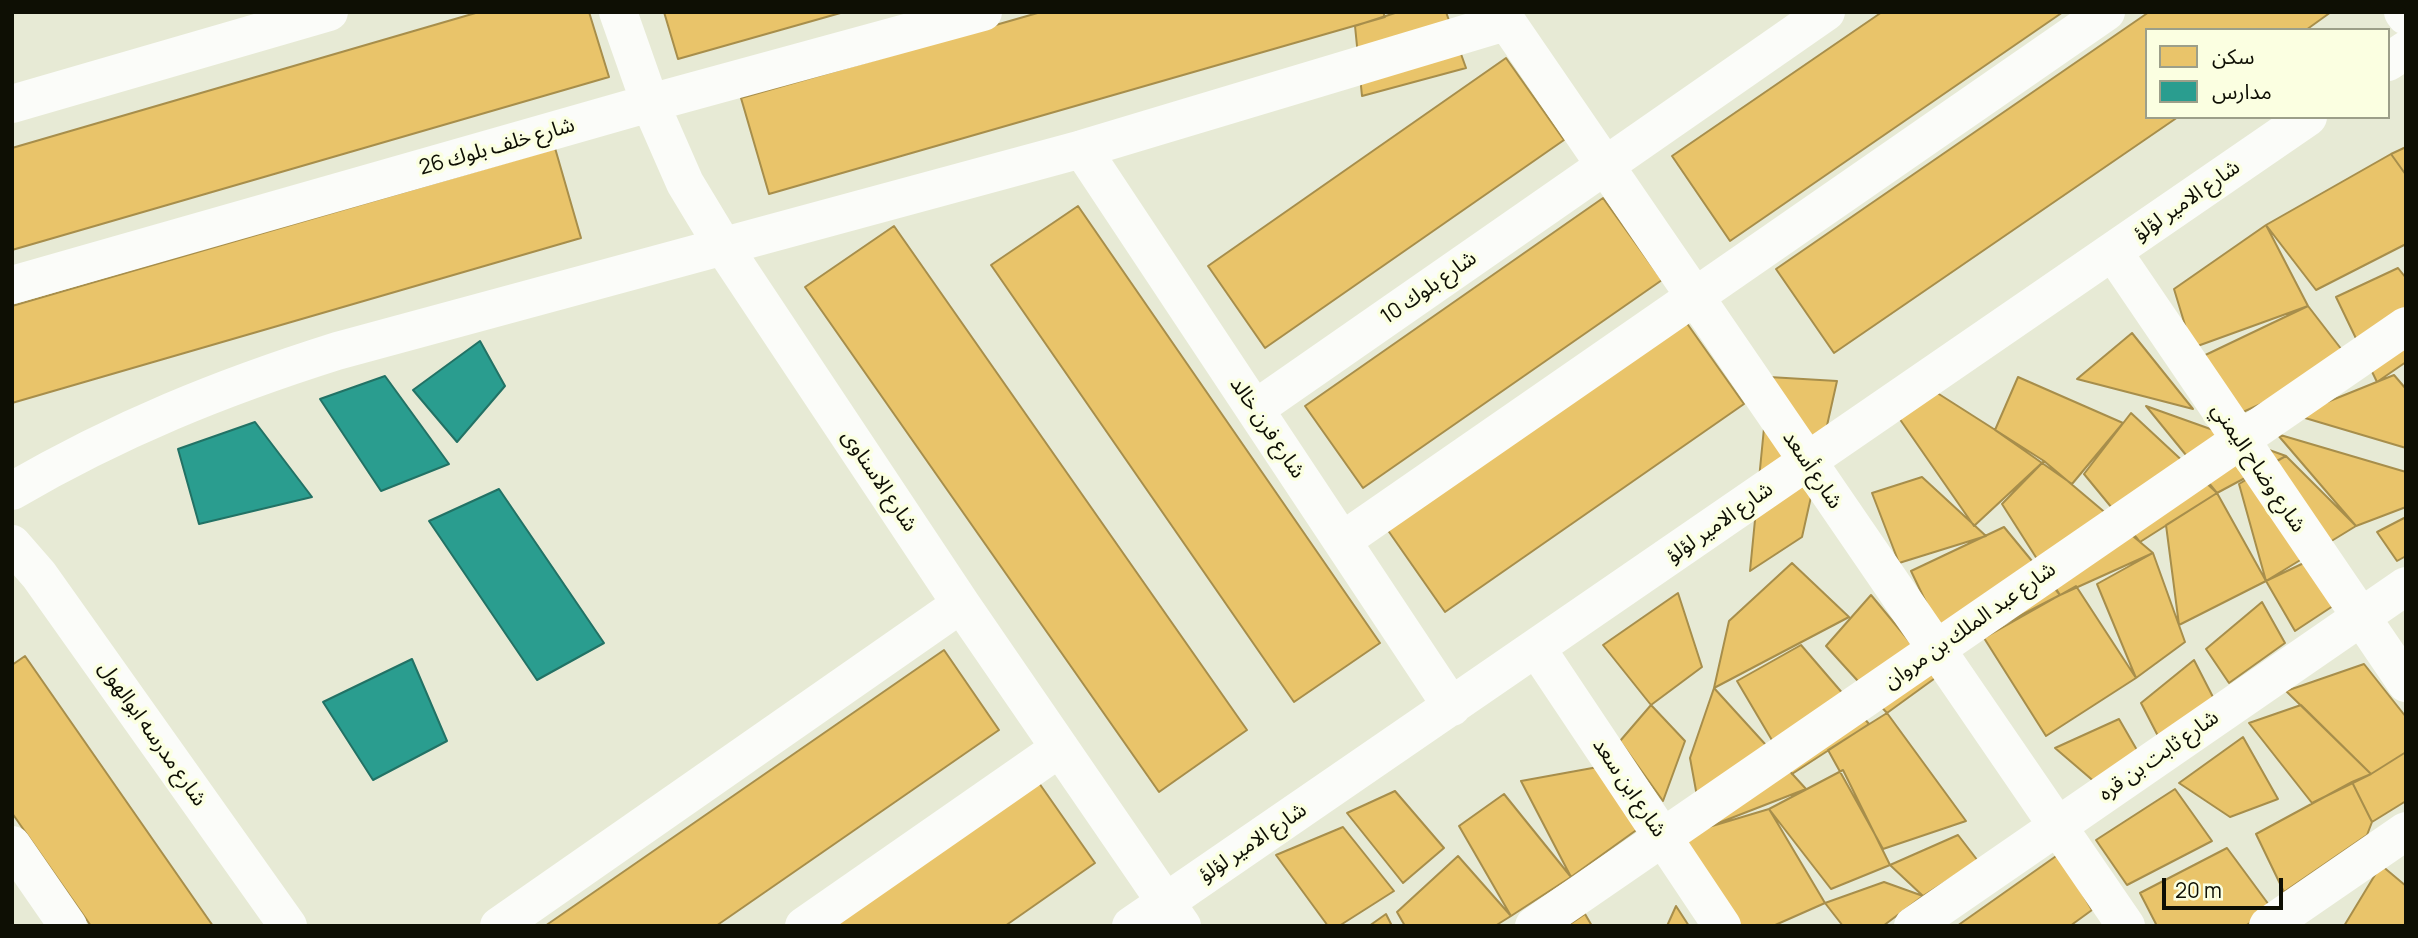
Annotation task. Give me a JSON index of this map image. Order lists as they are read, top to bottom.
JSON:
{
  "streets": {
    "street": [
      "شارع خلف بلوك 26",
      "شارع الامير لؤلؤ",
      "شارع بلوك 10",
      "شارع فرن خالد",
      "شارع وضاح اليمني",
      "شارع أسعد",
      "شارع الاسناوى",
      "شارع عبد الملك بن مروان",
      "شارع مدرسه ابوالهول",
      "شارع ثابت بن قره",
      "شارع ابن سعد"
    ]
  },
  "crossings": [
    ["شارع خلف بلوك 26", "شارع الاسناوى"],
    ["شارع الامير لؤلؤ", "شارع فرن خالد"],
    ["شارع الامير لؤلؤ", "شارع وضاح اليمني"],
    ["شارع الامير لؤلؤ", "شارع أسعد"],
    ["شارع الامير لؤلؤ", "شارع الاسناوى"],
    ["شارع الامير لؤلؤ", "شارع ابن سعد"],
    ["شارع بلوك 10", "شارع فرن خالد"],
    ["شارع بلوك 10", "شارع أسعد"],
    ["شارع وضاح اليمني", "شارع عبد الملك بن مروان"],
    ["شارع وضاح اليمني", "شارع ثابت بن قره"],
    ["شارع أسعد", "شارع عبد الملك بن مروان"],
    ["شارع أسعد", "شارع ثابت بن قره"],
    ["شارع عبد الملك بن مروان", "شارع ابن سعد"]
  ],
  "legend": ["سكن", "مدارس"],
  "scale_bar": "20 m"
}
